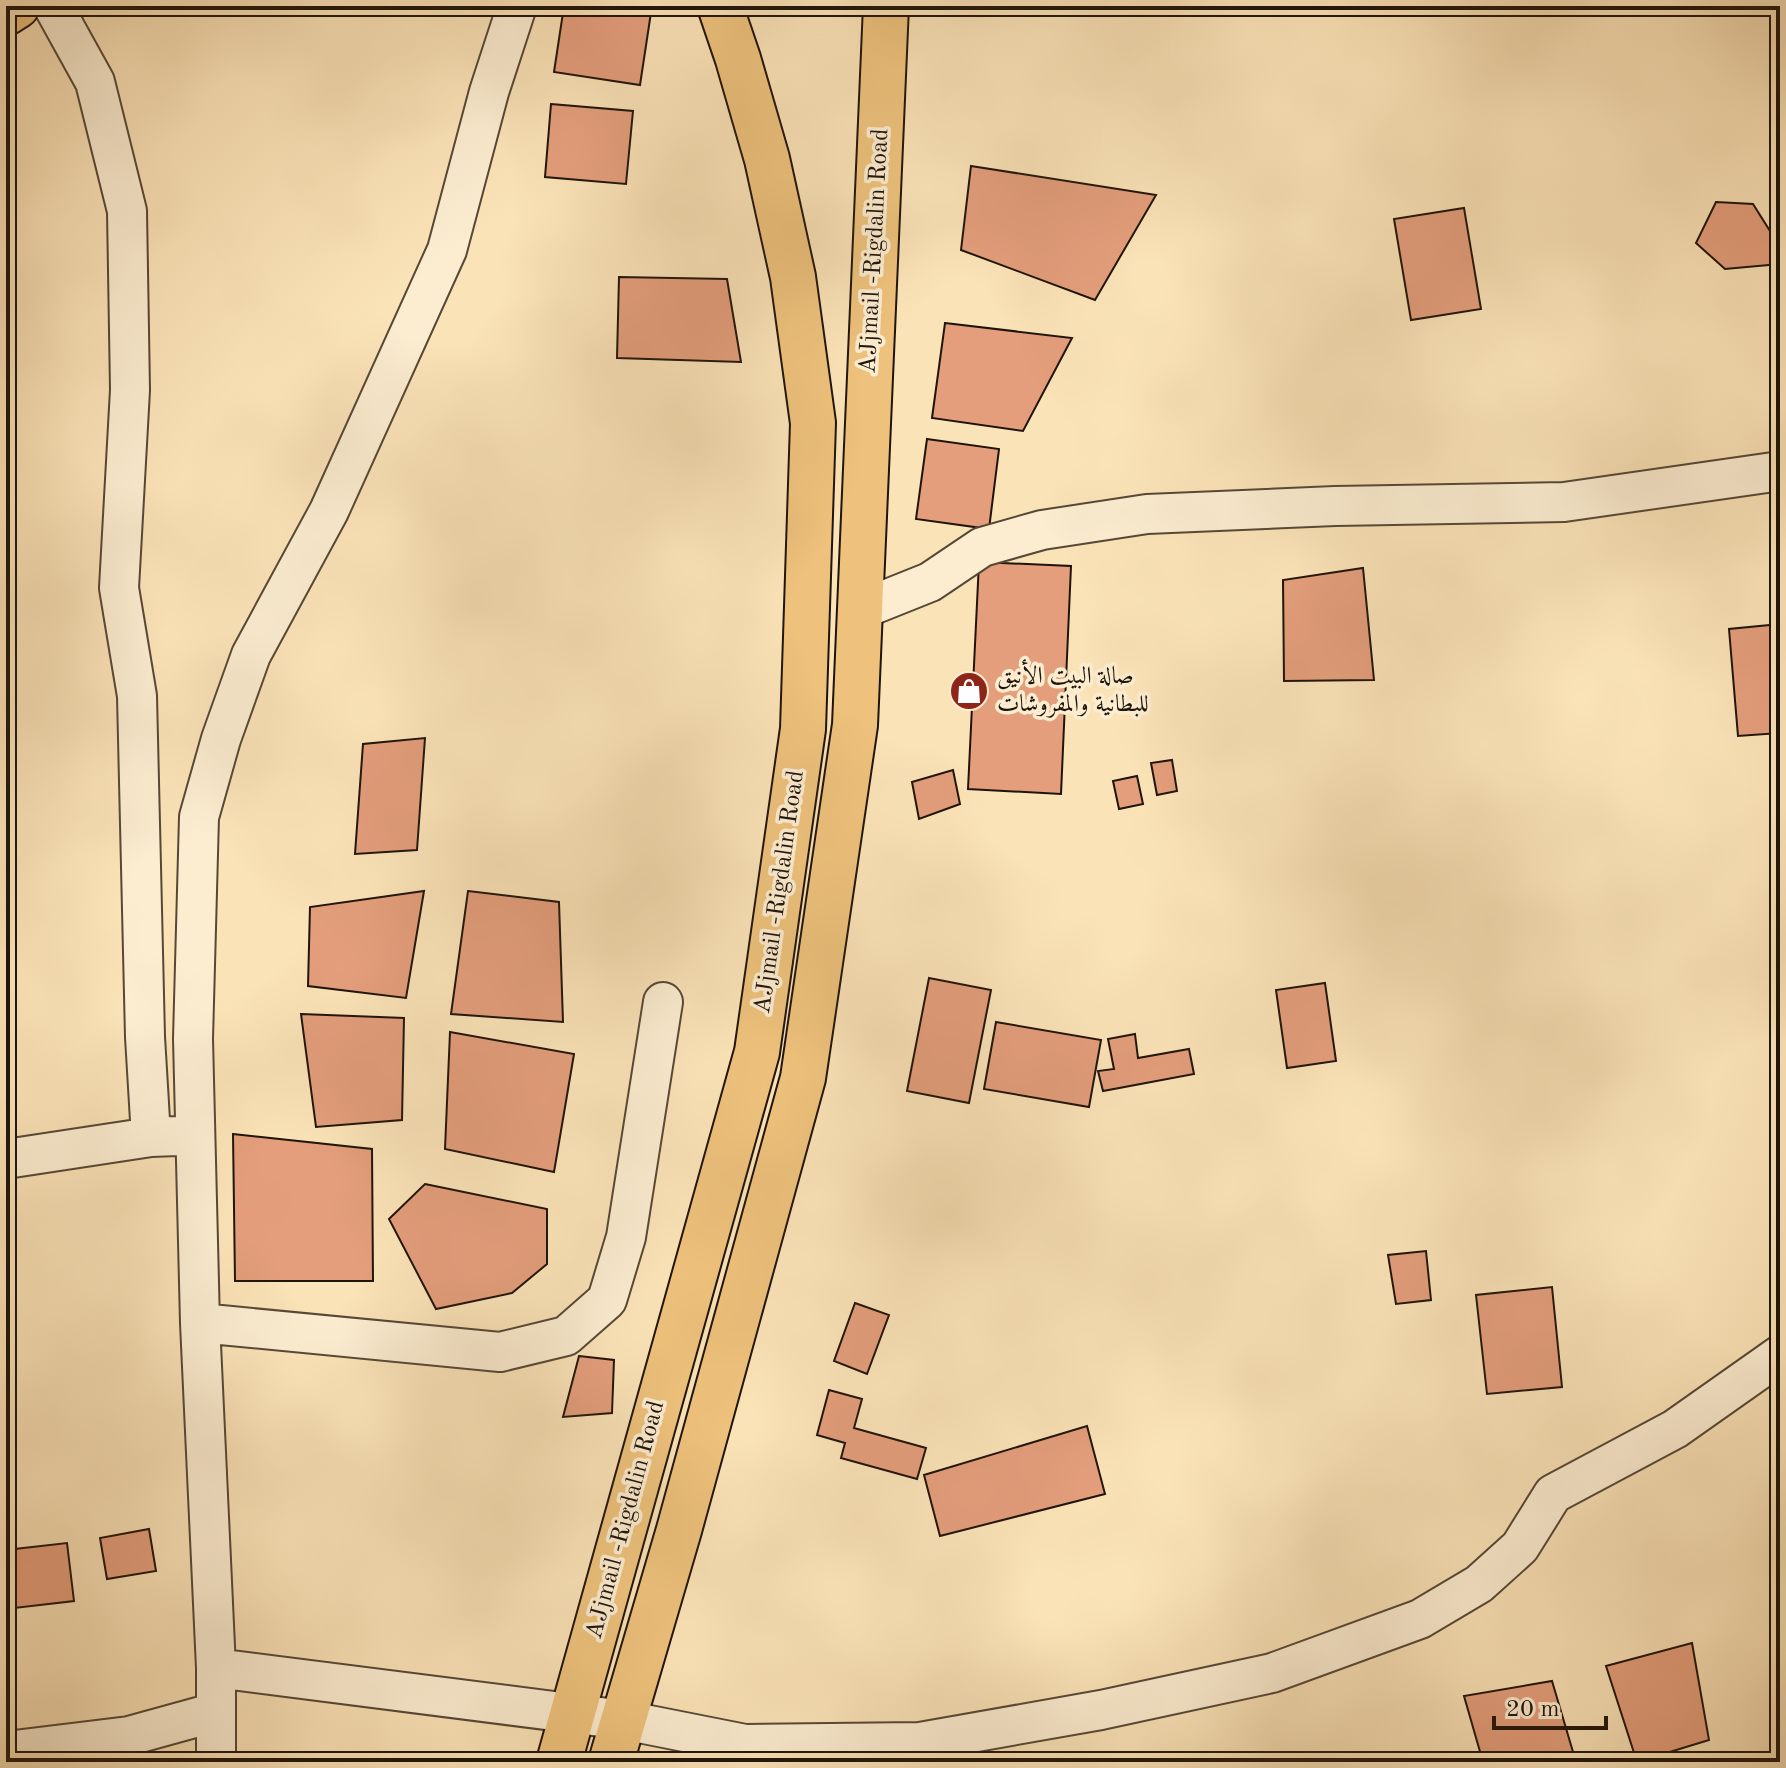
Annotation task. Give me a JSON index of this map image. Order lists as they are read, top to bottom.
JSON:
{
  "streets": {
    "main road": ["AJjmail -Rigdalin Road"]
  },
  "places": {
    "shop": ["صالة البيت الأنيق للبطانية والمفروشات"]
  },
  "scale_bar": "20 m"
}
